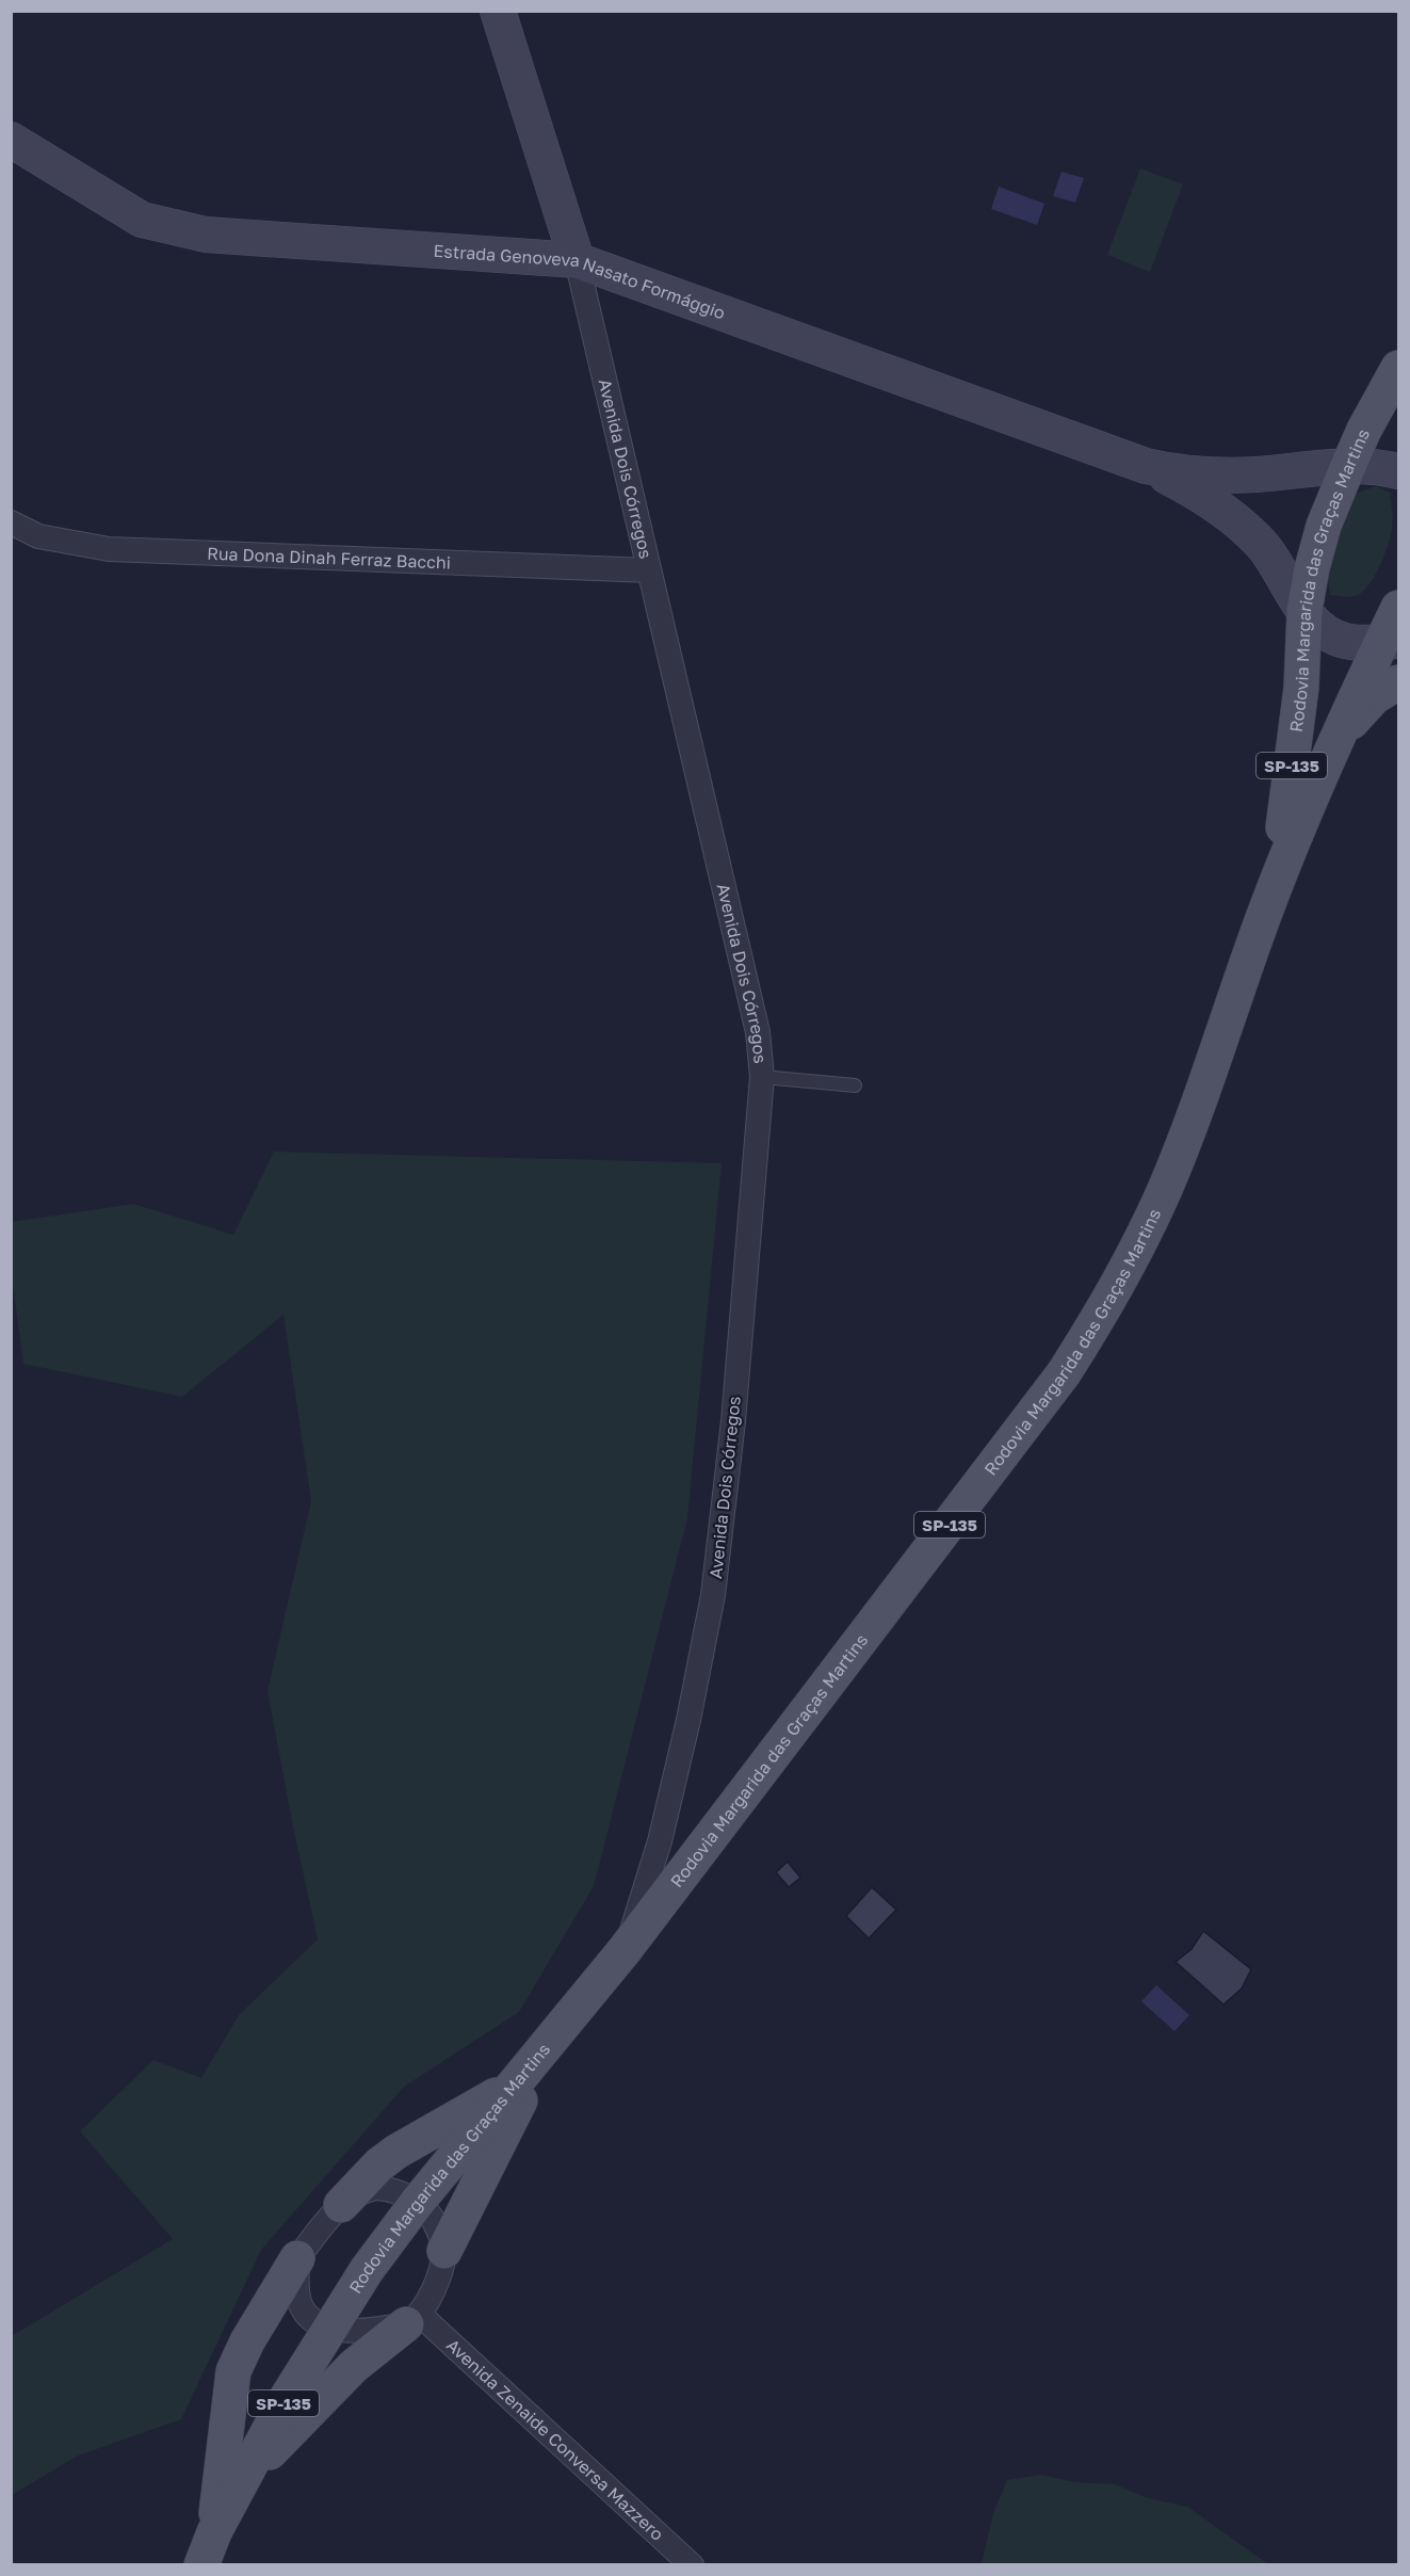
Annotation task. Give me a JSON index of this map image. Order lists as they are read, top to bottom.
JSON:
{
  "streets": {
    "main road": ["Rodovia Margarida das Graças Martins", "SP-135"],
    "street": [
      "Estrada Genoveva Nasato Formággio",
      "Avenida Dois Córregos",
      "Rua Dona Dinah Ferraz Bacchi",
      "Avenida Zenaide Conversa Mazzero"
    ]
  },
  "crossings": [
    ["Estrada Genoveva Nasato Formággio", "Avenida Dois Córregos"],
    ["Estrada Genoveva Nasato Formággio", "Rodovia Margarida das Graças Martins"],
    ["Avenida Dois Córregos", "Rua Dona Dinah Ferraz Bacchi"],
    ["Avenida Dois Córregos", "Rodovia Margarida das Graças Martins"]
  ]
}
